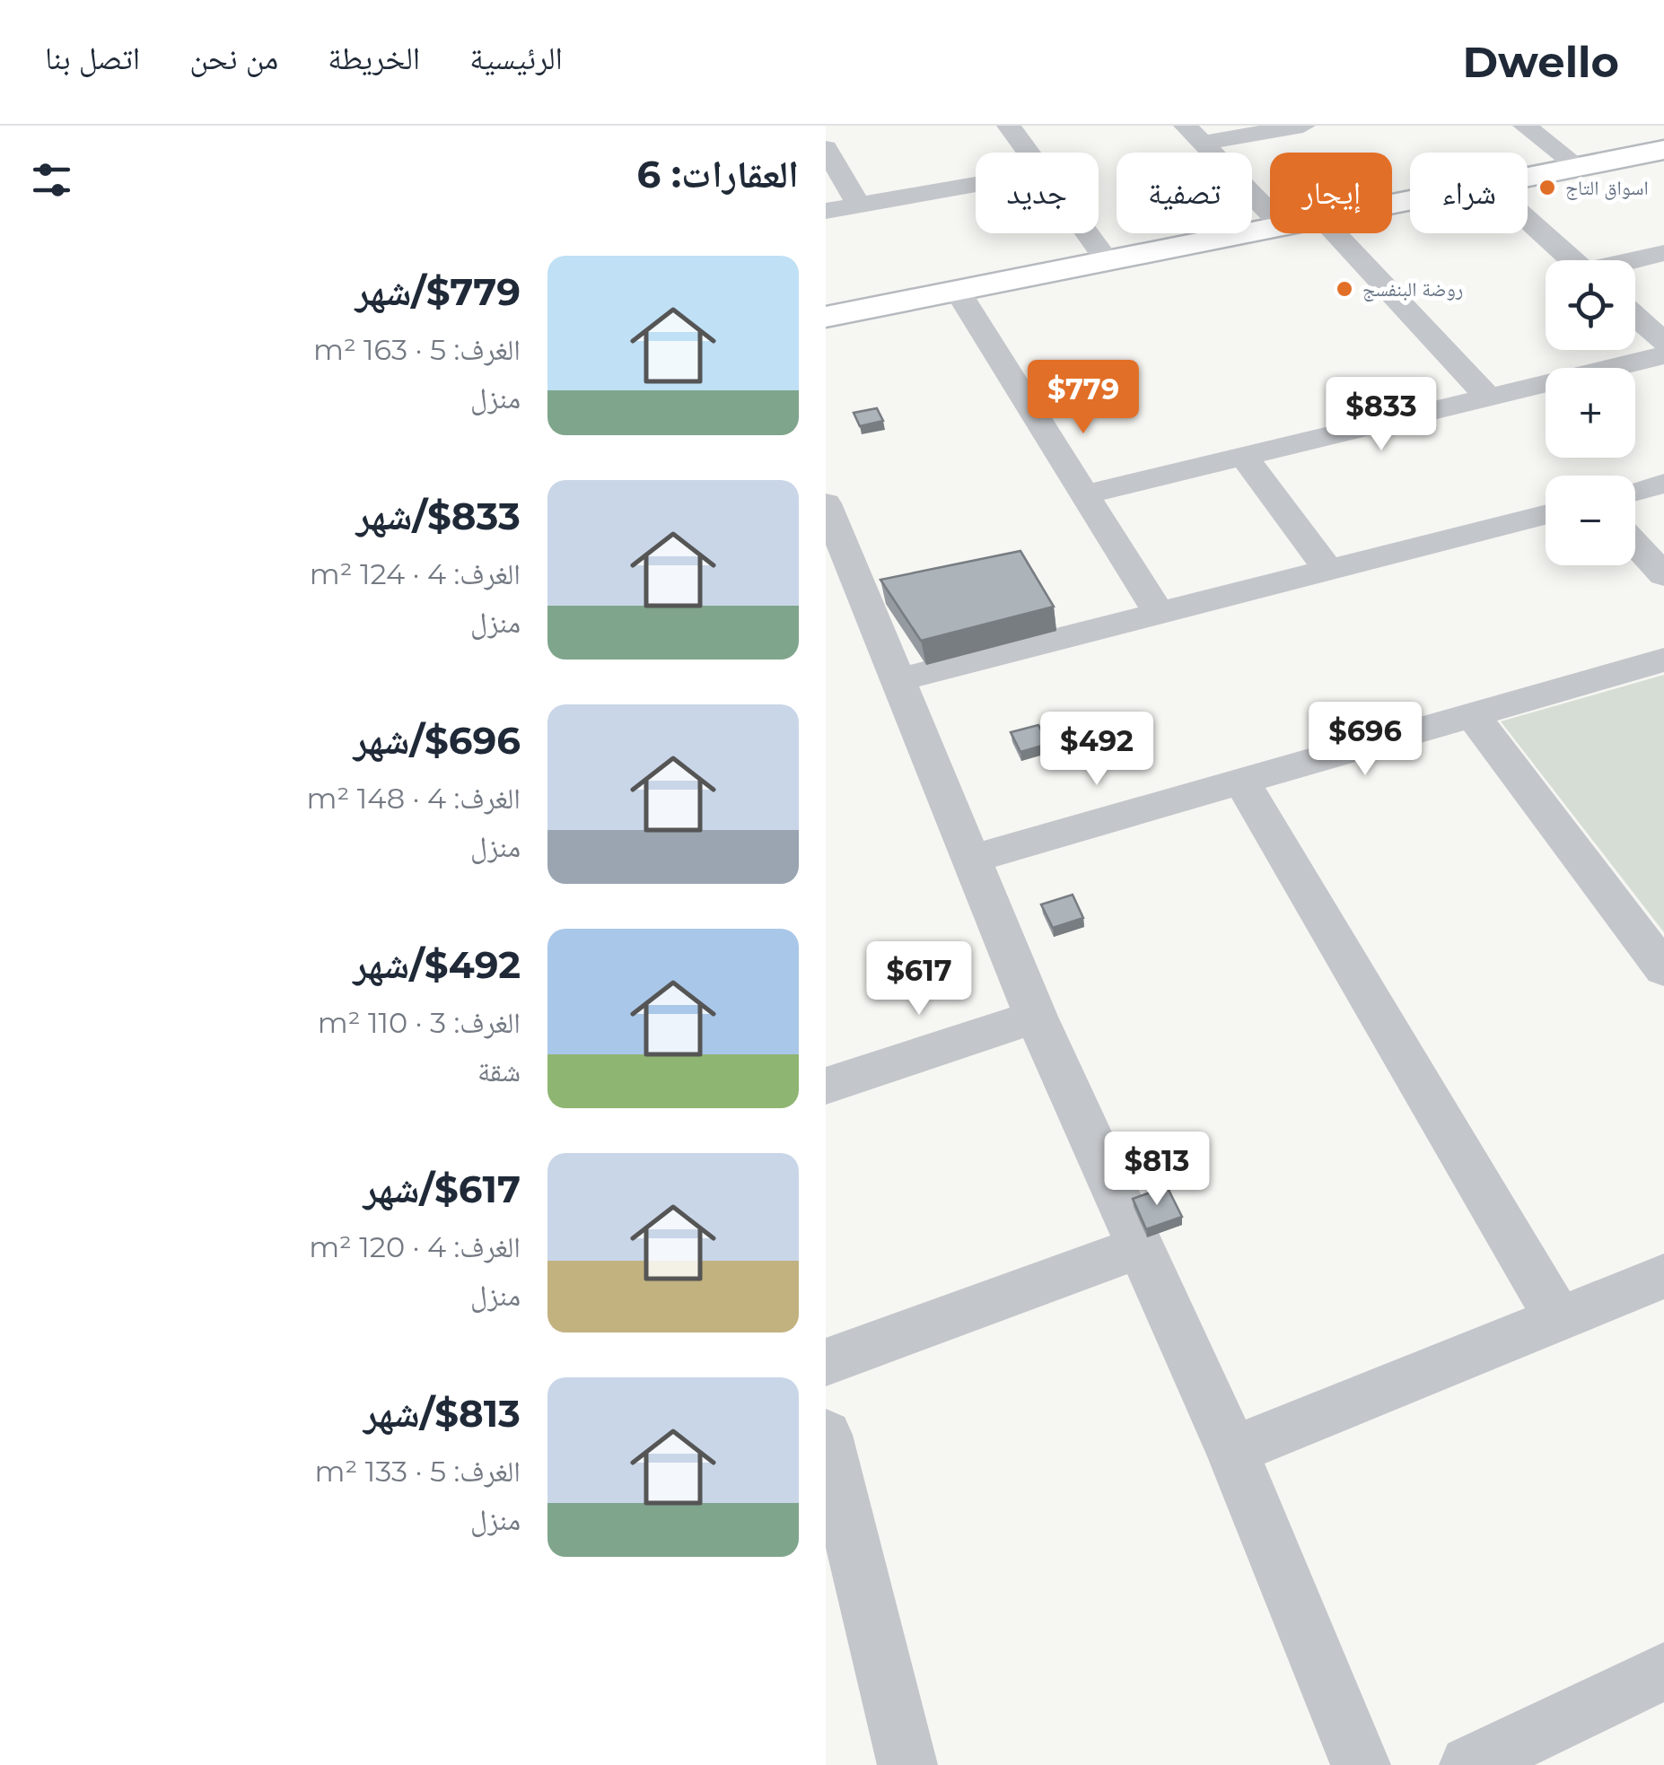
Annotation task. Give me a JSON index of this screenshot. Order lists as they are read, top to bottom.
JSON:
{
  "places": ["اسواق التاج", "روضة البنفسج"],
  "page": {
    "header": "Dwello",
    "nav": [
      "الرئيسية",
      "الخريطة",
      "من نحن",
      "اتصل بنا"
    ],
    "heading": "العقارات: 6",
    "chip": [
      "شراء",
      "إيجار",
      "تصفية",
      "جديد"
    ],
    "list": [
      {
        "name": "$779/شهر",
        "note": "الغرف: 5 · 163 m² · منزل"
      },
      {
        "name": "$833/شهر",
        "note": "الغرف: 4 · 124 m² · منزل"
      },
      {
        "name": "$696/شهر",
        "note": "الغرف: 4 · 148 m² · منزل"
      },
      {
        "name": "$492/شهر",
        "note": "الغرف: 3 · 110 m² · شقة"
      },
      {
        "name": "$617/شهر",
        "note": "الغرف: 4 · 120 m² · منزل"
      },
      {
        "name": "$813/شهر",
        "note": "الغرف: 5 · 133 m² · منزل"
      }
    ],
    "map_buttons": ["+", "−"],
    "price": [
      "$779",
      "$833",
      "$696",
      "$492",
      "$617",
      "$813"
    ]
  }
}
